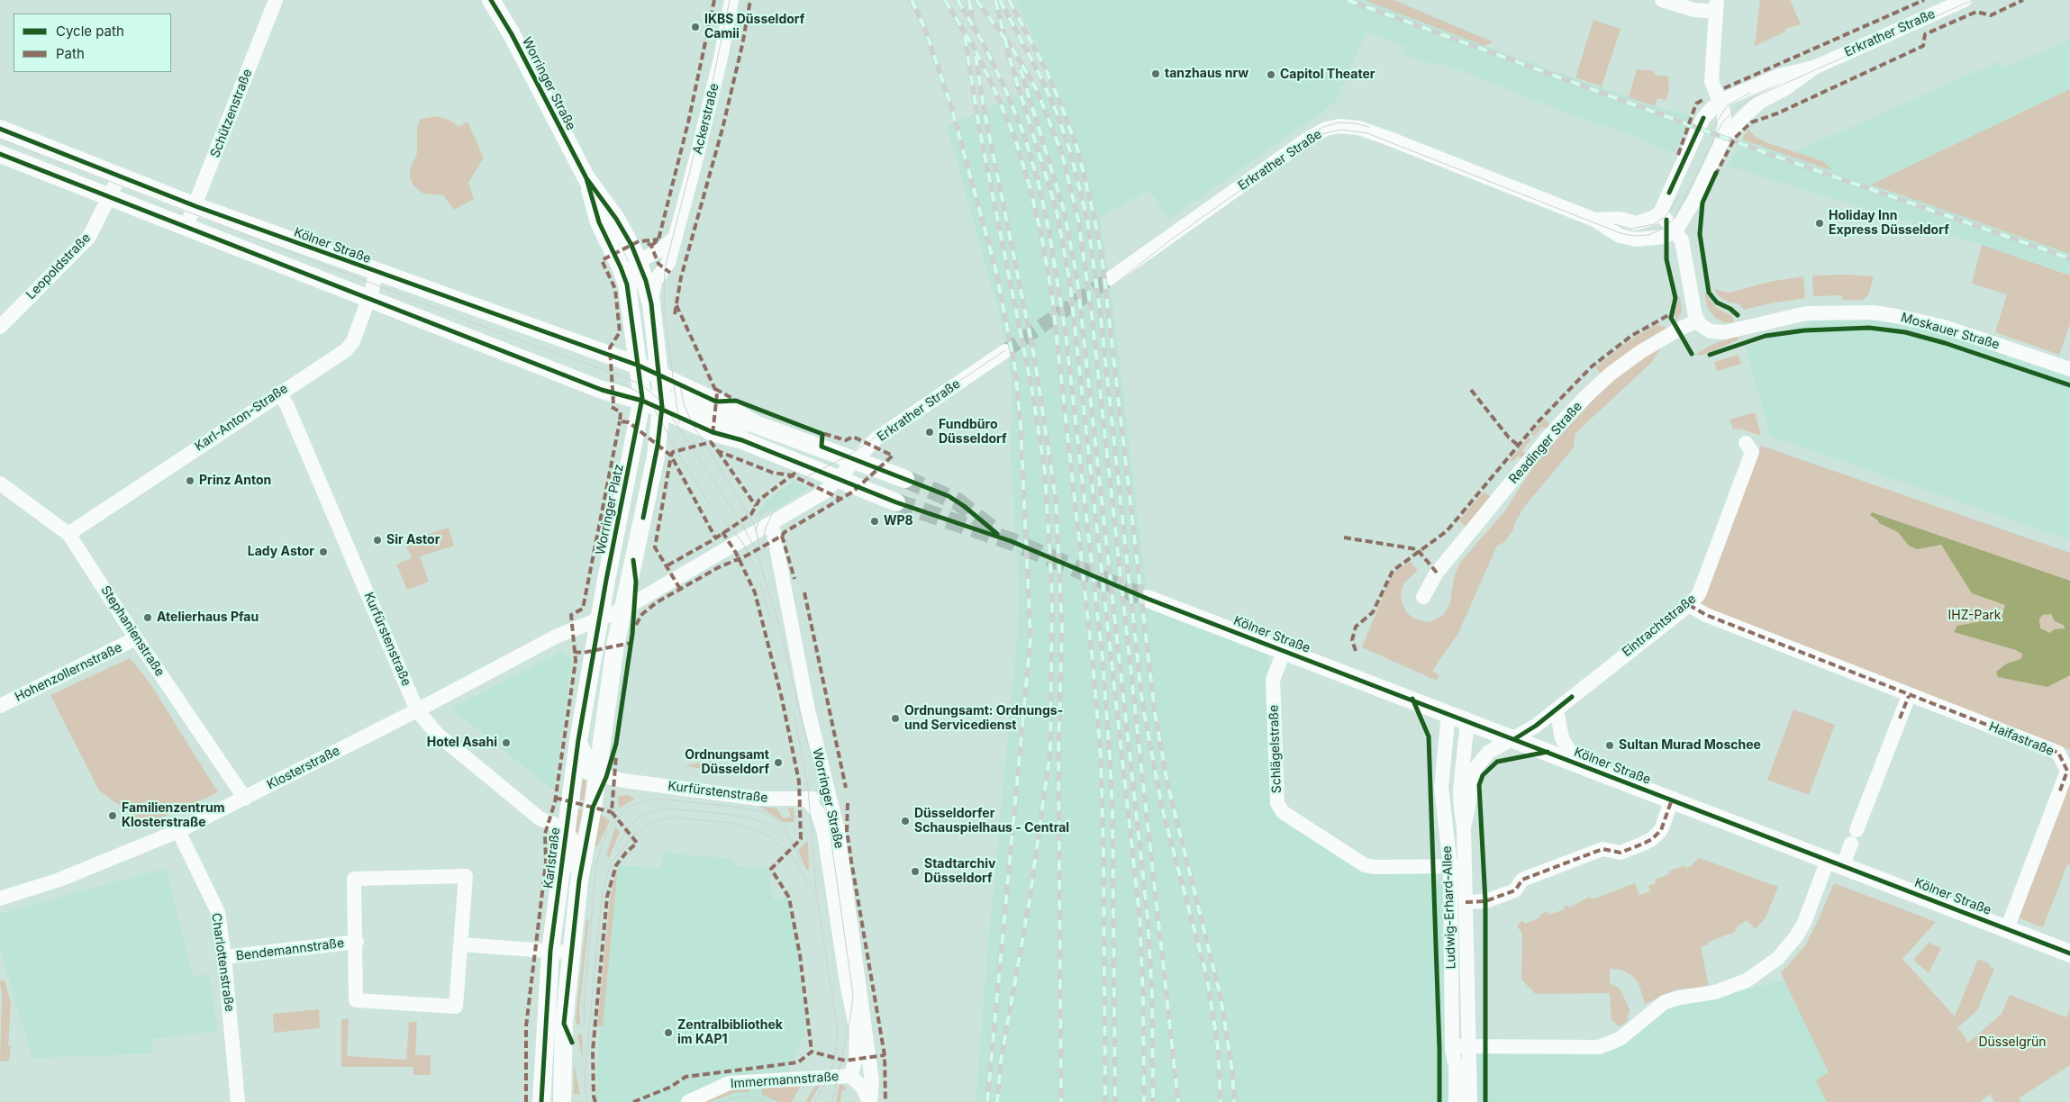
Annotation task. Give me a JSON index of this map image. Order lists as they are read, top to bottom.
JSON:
{
  "streets": {
    "main road": [
      "Worringer Straße",
      "Kölner Straße",
      "Worringer Platz",
      "Karlstraße"
    ],
    "street": [
      "Erkrather Straße",
      "Schützenstraße",
      "Ackerstraße",
      "Leopoldstraße",
      "Moskauer Straße",
      "Karl-Anton-Straße",
      "Readinger Straße",
      "Eintrachtstraße",
      "Stephanienstraße",
      "Kurfürstenstraße",
      "Hohenzollernstraße",
      "Haifastraße",
      "Schlägelstraße",
      "Klosterstraße",
      "Ludwig-Erhard-Allee",
      "Bendemannstraße",
      "Charlottenstraße",
      "Immermannstraße"
    ]
  },
  "crossings": [
    ["Erkrather Straße", "Worringer Straße"],
    ["Erkrather Straße", "Klosterstraße"],
    ["Worringer Straße", "Ackerstraße"],
    ["Worringer Straße", "Kölner Straße"],
    ["Worringer Straße", "Worringer Platz"],
    ["Worringer Straße", "Kurfürstenstraße"],
    ["Worringer Straße", "Klosterstraße"],
    ["Worringer Straße", "Immermannstraße"],
    ["Schützenstraße", "Kölner Straße"],
    ["Kölner Straße", "Leopoldstraße"],
    ["Kölner Straße", "Karl-Anton-Straße"],
    ["Kölner Straße", "Eintrachtstraße"],
    ["Kölner Straße", "Haifastraße"],
    ["Kölner Straße", "Schlägelstraße"],
    ["Kölner Straße", "Ludwig-Erhard-Allee"],
    ["Moskauer Straße", "Readinger Straße"],
    ["Karl-Anton-Straße", "Stephanienstraße"],
    ["Karl-Anton-Straße", "Kurfürstenstraße"],
    ["Worringer Platz", "Klosterstraße"],
    ["Worringer Platz", "Karlstraße"],
    ["Eintrachtstraße", "Haifastraße"],
    ["Eintrachtstraße", "Ludwig-Erhard-Allee"],
    ["Stephanienstraße", "Hohenzollernstraße"],
    ["Stephanienstraße", "Klosterstraße"],
    ["Kurfürstenstraße", "Klosterstraße"],
    ["Kurfürstenstraße", "Karlstraße"],
    ["Schlägelstraße", "Ludwig-Erhard-Allee"],
    ["Klosterstraße", "Karlstraße"],
    ["Klosterstraße", "Charlottenstraße"],
    ["Bendemannstraße", "Charlottenstraße"]
  ],
  "parks": ["IHZ-Park", "Düsselgrün"],
  "places": [
    "IKBS Düsseldorf Camii",
    "tanzhaus nrw",
    "Capitol Theater",
    "Holiday Inn Express Düsseldorf",
    "Fundbüro Düsseldorf",
    "Prinz Anton",
    "WP8",
    "Sir Astor",
    "Lady Astor",
    "Atelierhaus Pfau",
    "Ordnungsamt: Ordnungs- und Servicedienst",
    "Hotel Asahi",
    "Sultan Murad Moschee",
    "Ordnungsamt Düsseldorf",
    "Familienzentrum Klosterstraße",
    "Düsseldorfer Schauspielhaus - Central",
    "Stadtarchiv Düsseldorf",
    "Zentralbibliothek im KAP1"
  ],
  "legend": ["Cycle path", "Path"]
}
